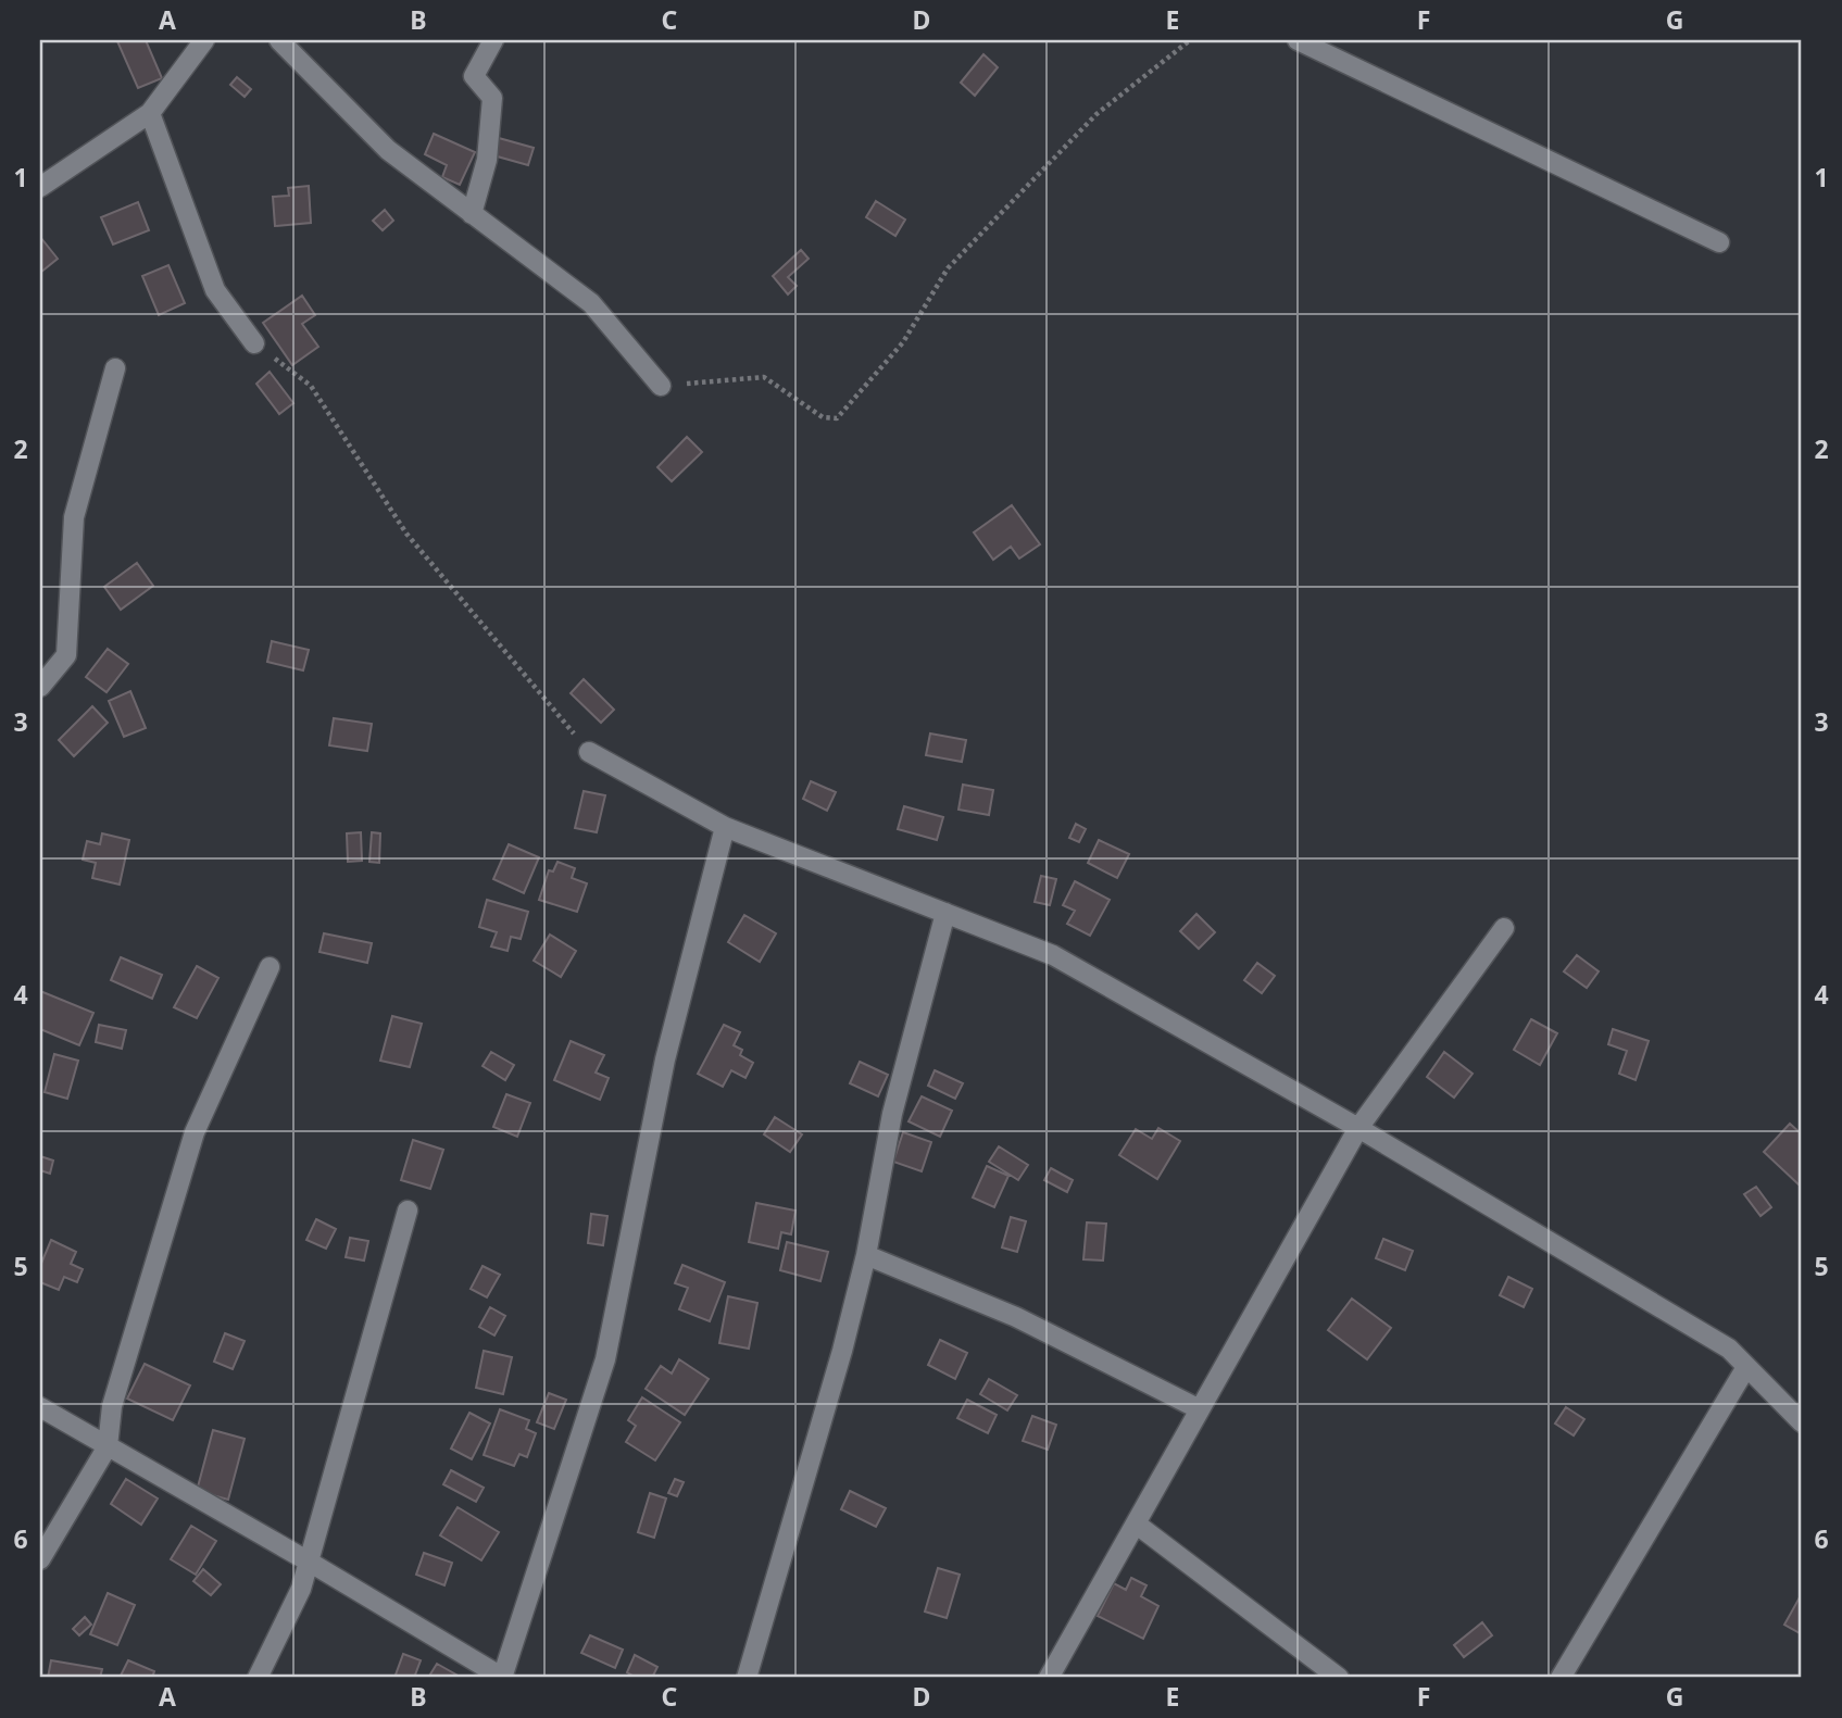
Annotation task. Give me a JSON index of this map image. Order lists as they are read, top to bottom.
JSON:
{
  "grid": {
    "columns": [
      "A",
      "B",
      "C",
      "D",
      "E",
      "F",
      "G"
    ],
    "rows": [
      "1",
      "2",
      "3",
      "4",
      "5",
      "6"
    ]
  }
}
